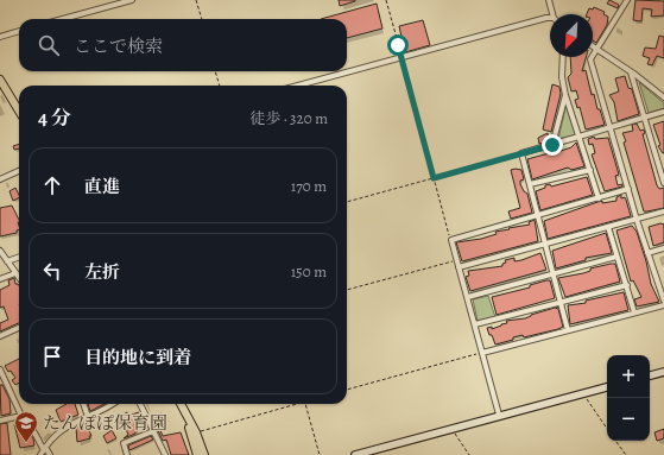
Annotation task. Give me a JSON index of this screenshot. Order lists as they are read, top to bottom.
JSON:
{
  "places": {
    "school or university": ["たんぽぽ保育園"]
  },
  "north": "bottom left",
  "page": {
    "search": "ここで検索",
    "heading": ["4 分", "徒歩 · 320 m"],
    "list": [
      ["直進", "170 m"],
      ["左折", "150 m"],
      "目的地に到着"
    ],
    "map_buttons": ["+", "−"]
  }
}
